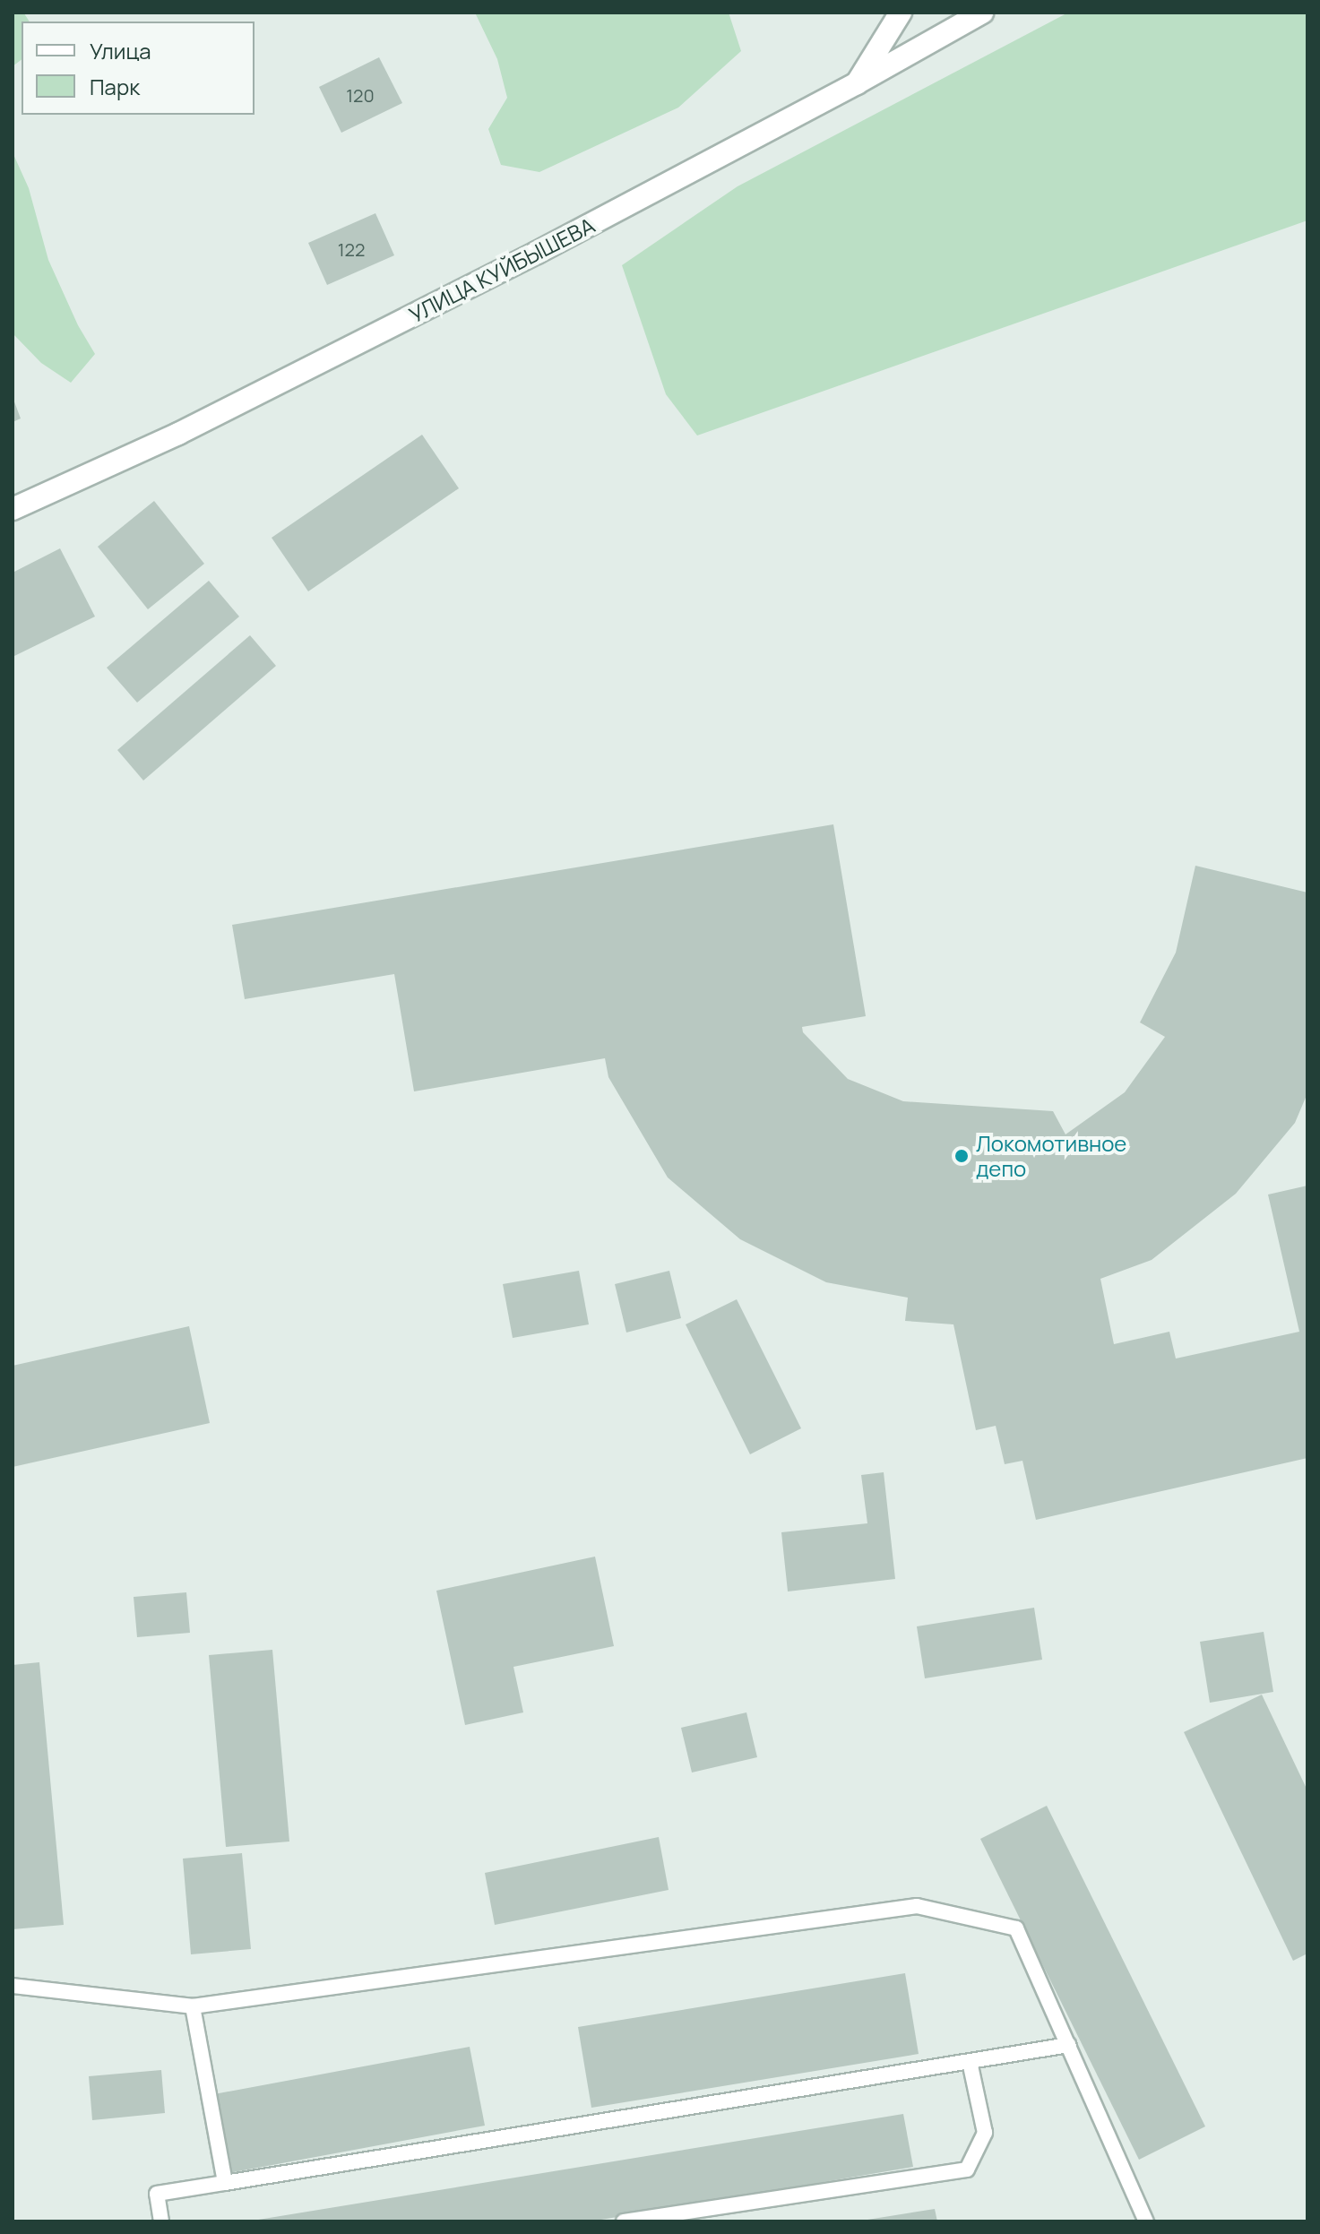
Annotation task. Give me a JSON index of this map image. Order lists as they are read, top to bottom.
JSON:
{
  "streets": {
    "street": ["УЛИЦА КУЙБЫШЕВА"]
  },
  "places": ["Локомотивное депо"],
  "house_numbers": ["120", "122"],
  "legend": ["Улица", "Парк"]
}
